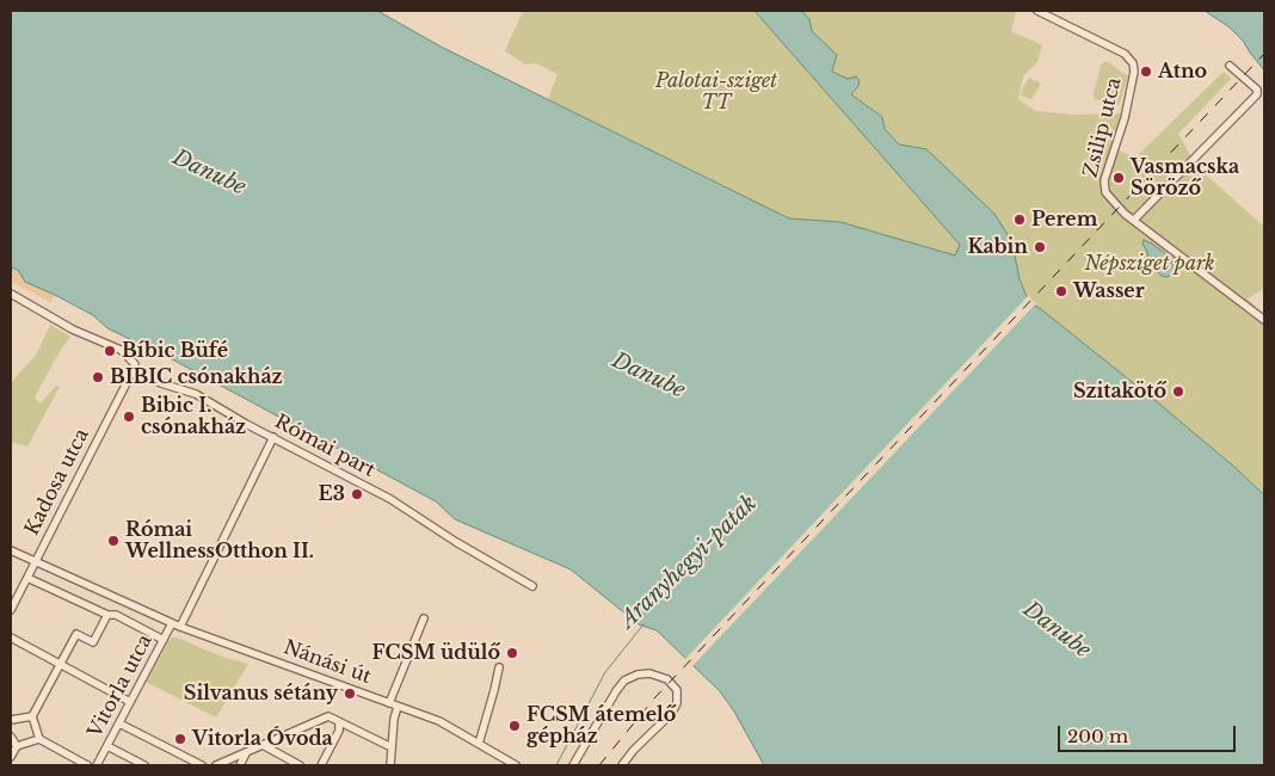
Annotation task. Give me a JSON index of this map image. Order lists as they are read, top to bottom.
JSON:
{
  "streets": {
    "street": [
      "Zsilip utca",
      "Római part",
      "Kadosa utca",
      "Nánási út",
      "Vitorla utca"
    ]
  },
  "crossings": [
    ["Római part", "Kadosa utca"],
    ["Kadosa utca", "Nánási út"],
    ["Nánási út", "Vitorla utca"]
  ],
  "water": ["Danube", "Aranyhegyi-patak"],
  "parks": ["Palotai-sziget TT", "Népsziget park"],
  "places": [
    "Atno",
    "Vasmacska Söröző",
    "Perem",
    "Kabin",
    "Wasser",
    "Bíbic Büfé",
    "BIBIC csónakház",
    "Szitakötő",
    "Bibic I. csónakház",
    "E3",
    "Római WellnessOtthon II.",
    "FCSM üdülő",
    "Silvanus sétány",
    "FCSM átemelő gépház",
    "Vitorla Óvoda"
  ],
  "scale_bar": "200 m"
}
